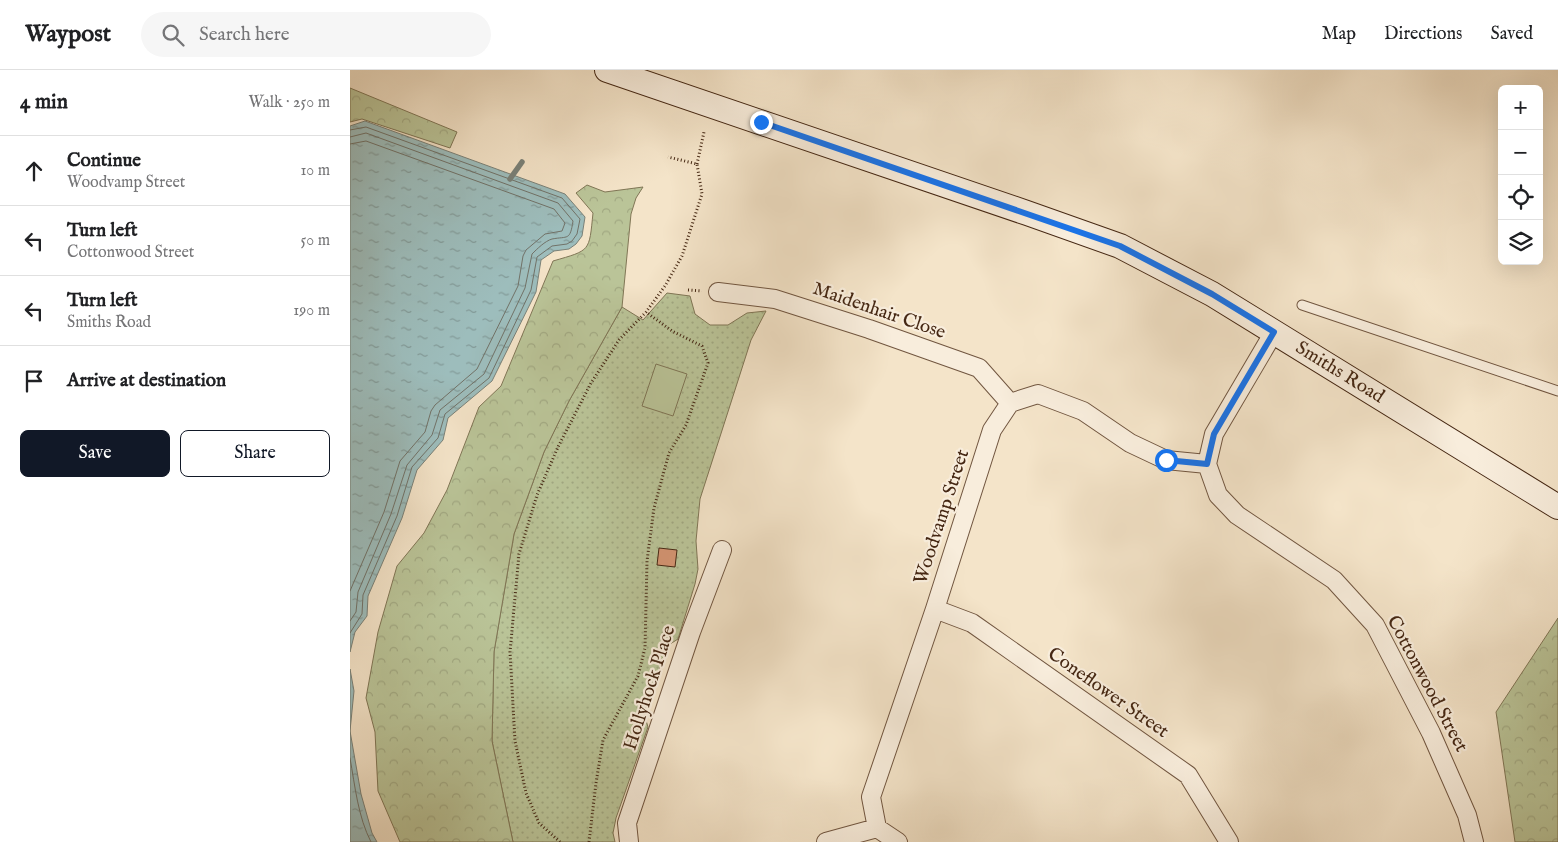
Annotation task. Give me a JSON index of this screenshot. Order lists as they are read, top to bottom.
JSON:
{
  "streets": {
    "main road": ["Smiths Road"],
    "street": [
      "Maidenhair Close",
      "Woodvamp Street",
      "Cottonwood Street",
      "Hollyhock Place",
      "Coneflower Street"
    ]
  },
  "crossings": [
    ["Maidenhair Close", "Woodvamp Street"],
    ["Woodvamp Street", "Coneflower Street"]
  ],
  "page": {
    "header": "Waypost",
    "search": "Search here",
    "nav": ["Map", "Directions", "Saved"],
    "heading": ["4 min", "Walk · 250 m"],
    "map_buttons": ["+", "−"],
    "list": [
      ["Continue", "Woodvamp Street", "10 m"],
      ["Turn left", "Cottonwood Street", "50 m"],
      ["Turn left", "Smiths Road", "190 m"],
      "Arrive at destination"
    ],
    "buttons": ["Save", "Share"]
  }
}
